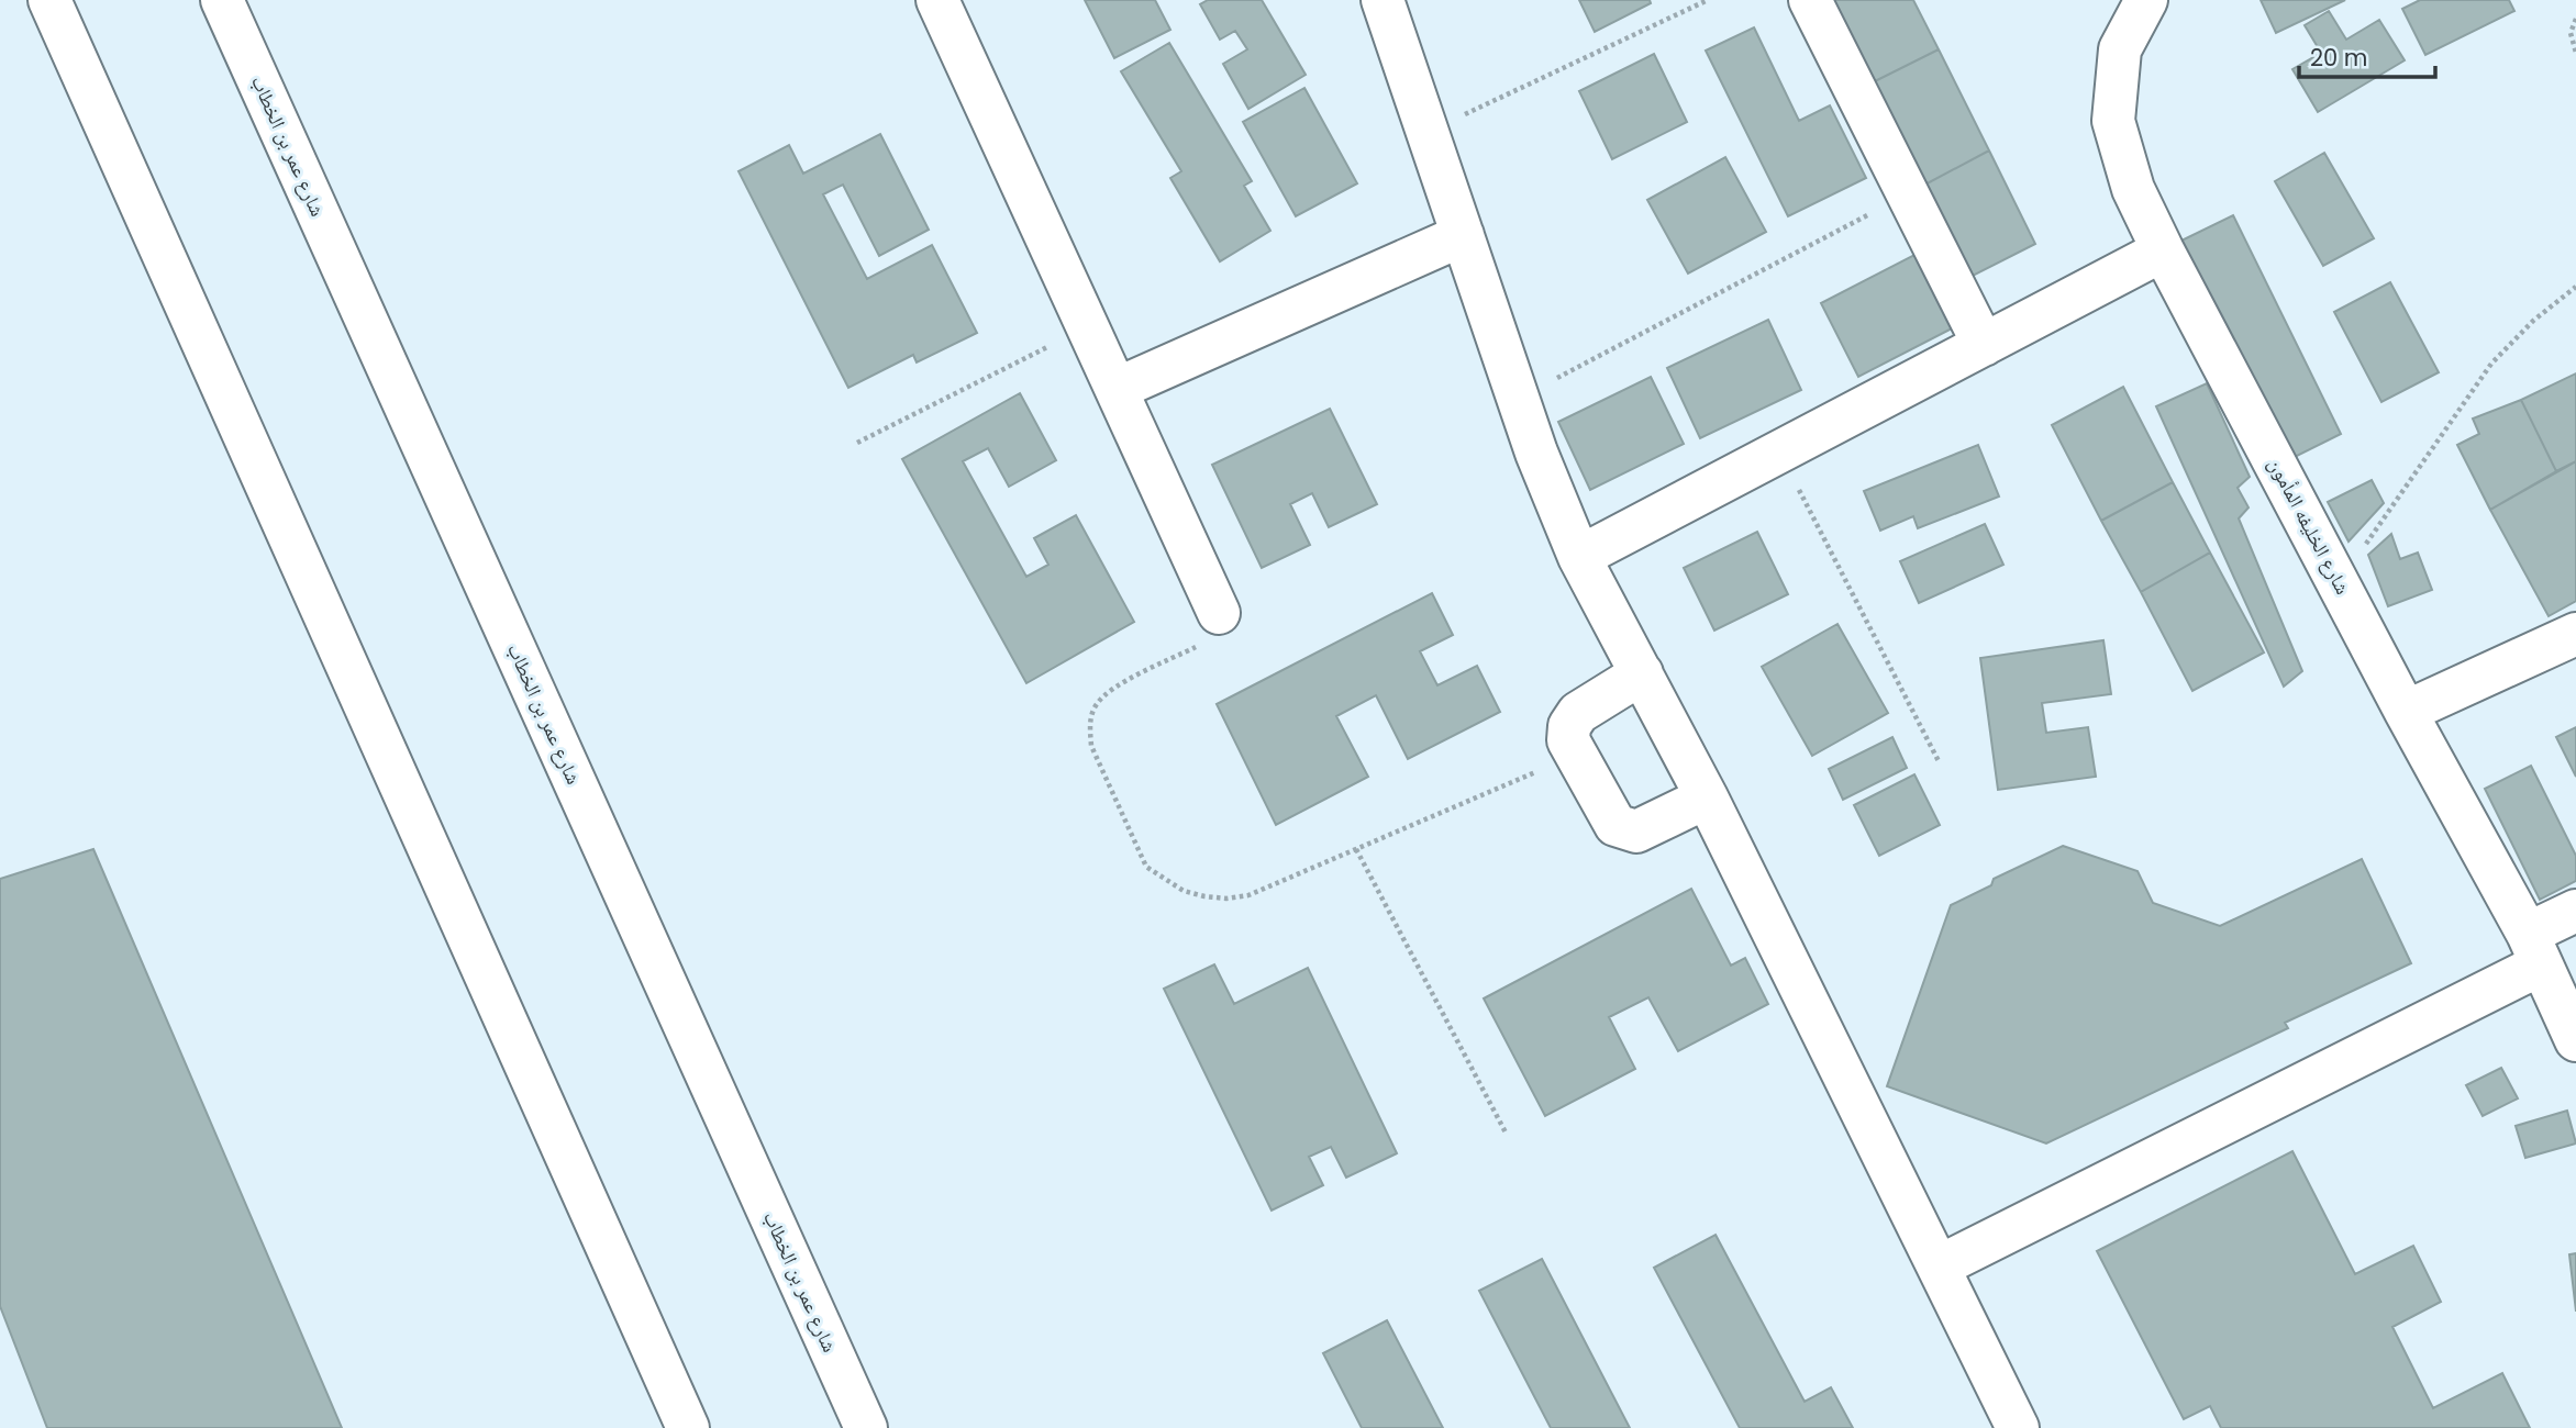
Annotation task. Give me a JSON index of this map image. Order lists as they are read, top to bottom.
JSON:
{
  "streets": {
    "street": ["شارع عمر بن الخطاب", "شارع الخليفه المأمون"]
  },
  "scale_bar": "20 m"
}
